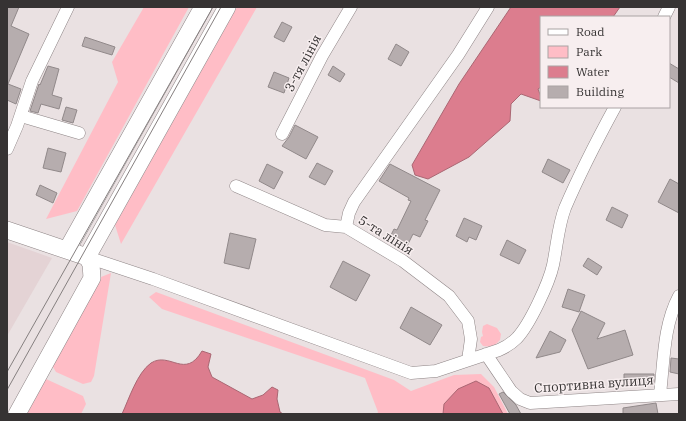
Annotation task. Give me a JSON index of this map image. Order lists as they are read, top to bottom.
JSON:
{
  "streets": {
    "street": ["3-тя лінія", "5-та лінія", "Спортивна вулиця"]
  },
  "legend": [
    "Road",
    "Park",
    "Water",
    "Building"
  ]
}
